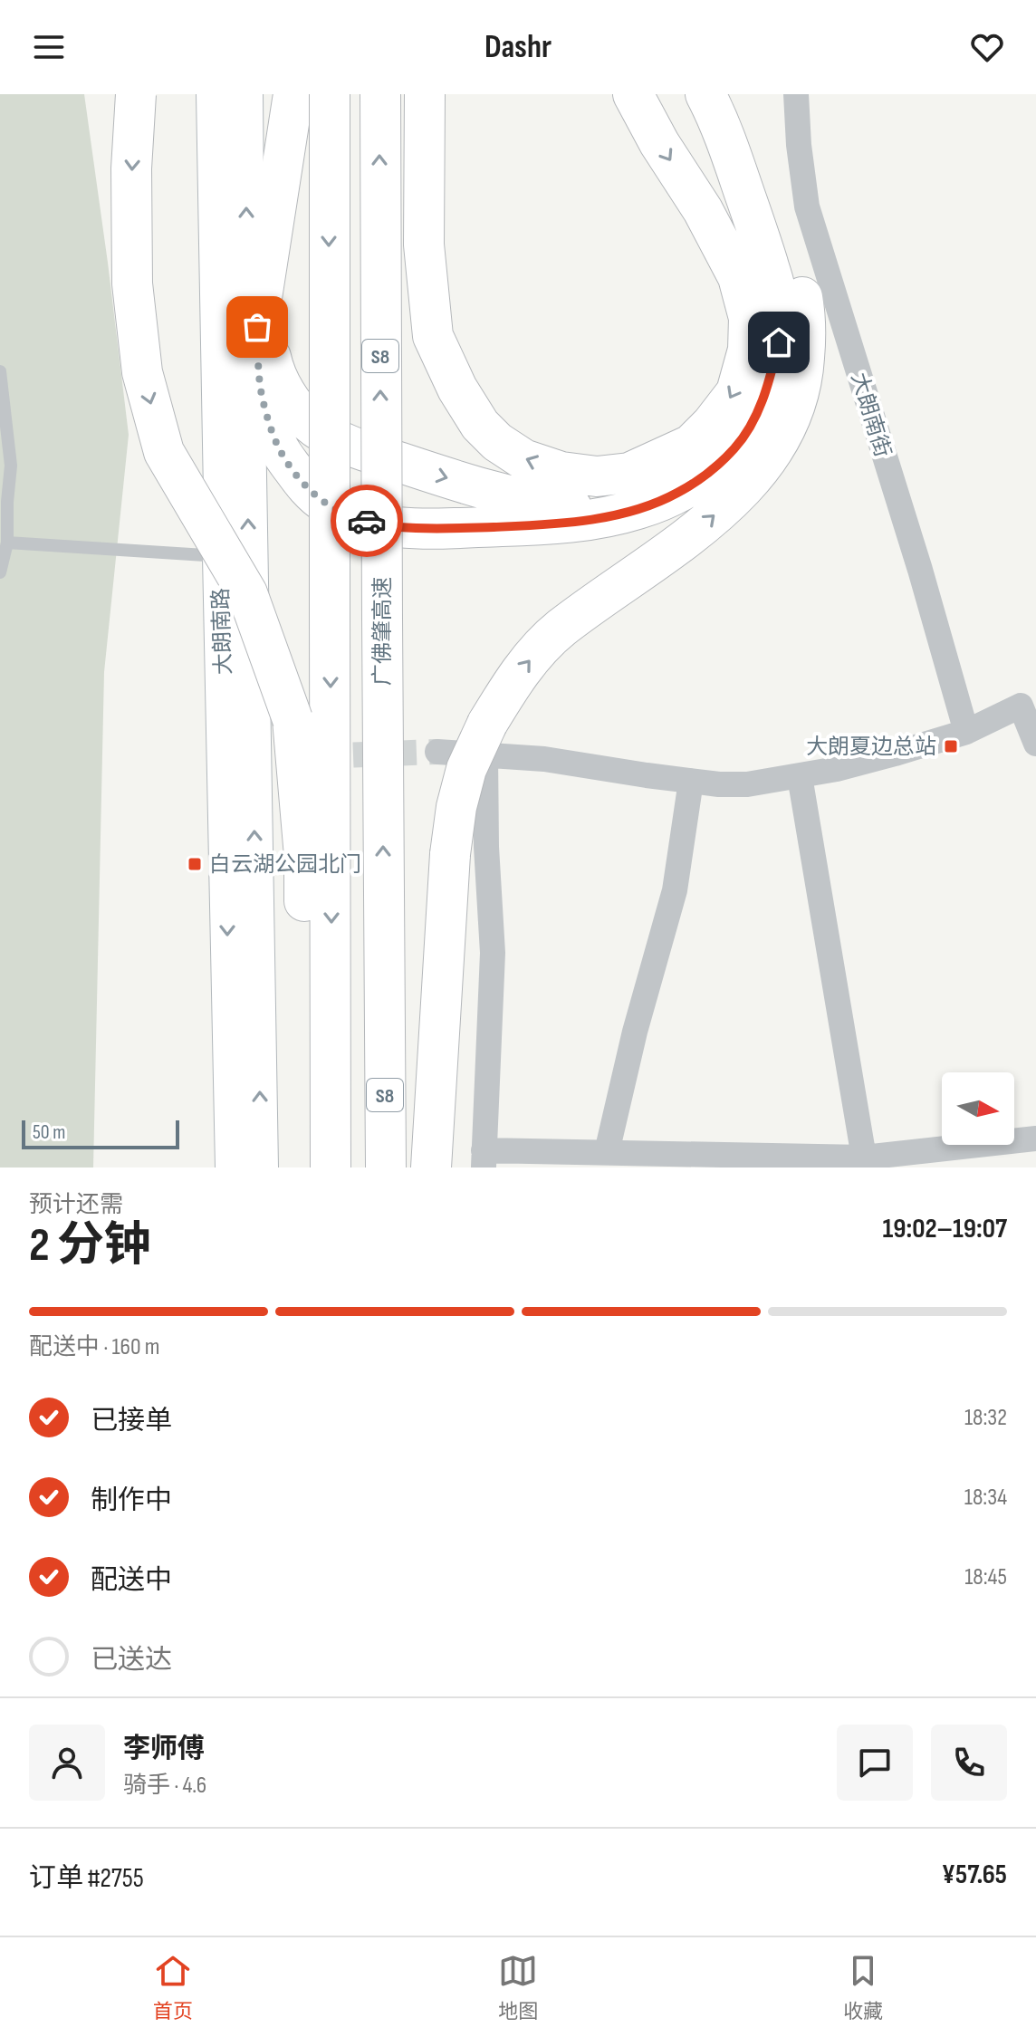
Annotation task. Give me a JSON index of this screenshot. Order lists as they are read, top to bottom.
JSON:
{
  "streets": {
    "highway": ["S8", "广佛肇高速"],
    "street": ["大朗南街", "大朗南路"]
  },
  "places": {
    "transit": ["大朗夏边总站", "白云湖公园北门"]
  },
  "scale_bar": "50 m",
  "north": "right",
  "page": {
    "header": "Dashr",
    "scale": "50 m",
    "heading": ["2 分钟", "预计还需", "19:02–19:07"],
    "panel": [
      "李师傅",
      "骑手 · 4.6",
      "订单 #2755",
      "¥57.65"
    ],
    "bar": "配送中 · 160 m",
    "list": [
      ["已接单", "18:32"],
      ["制作中", "18:34"],
      ["配送中", "18:45"],
      "已送达"
    ],
    "tabs": ["首页", "地图", "收藏"]
  }
}
